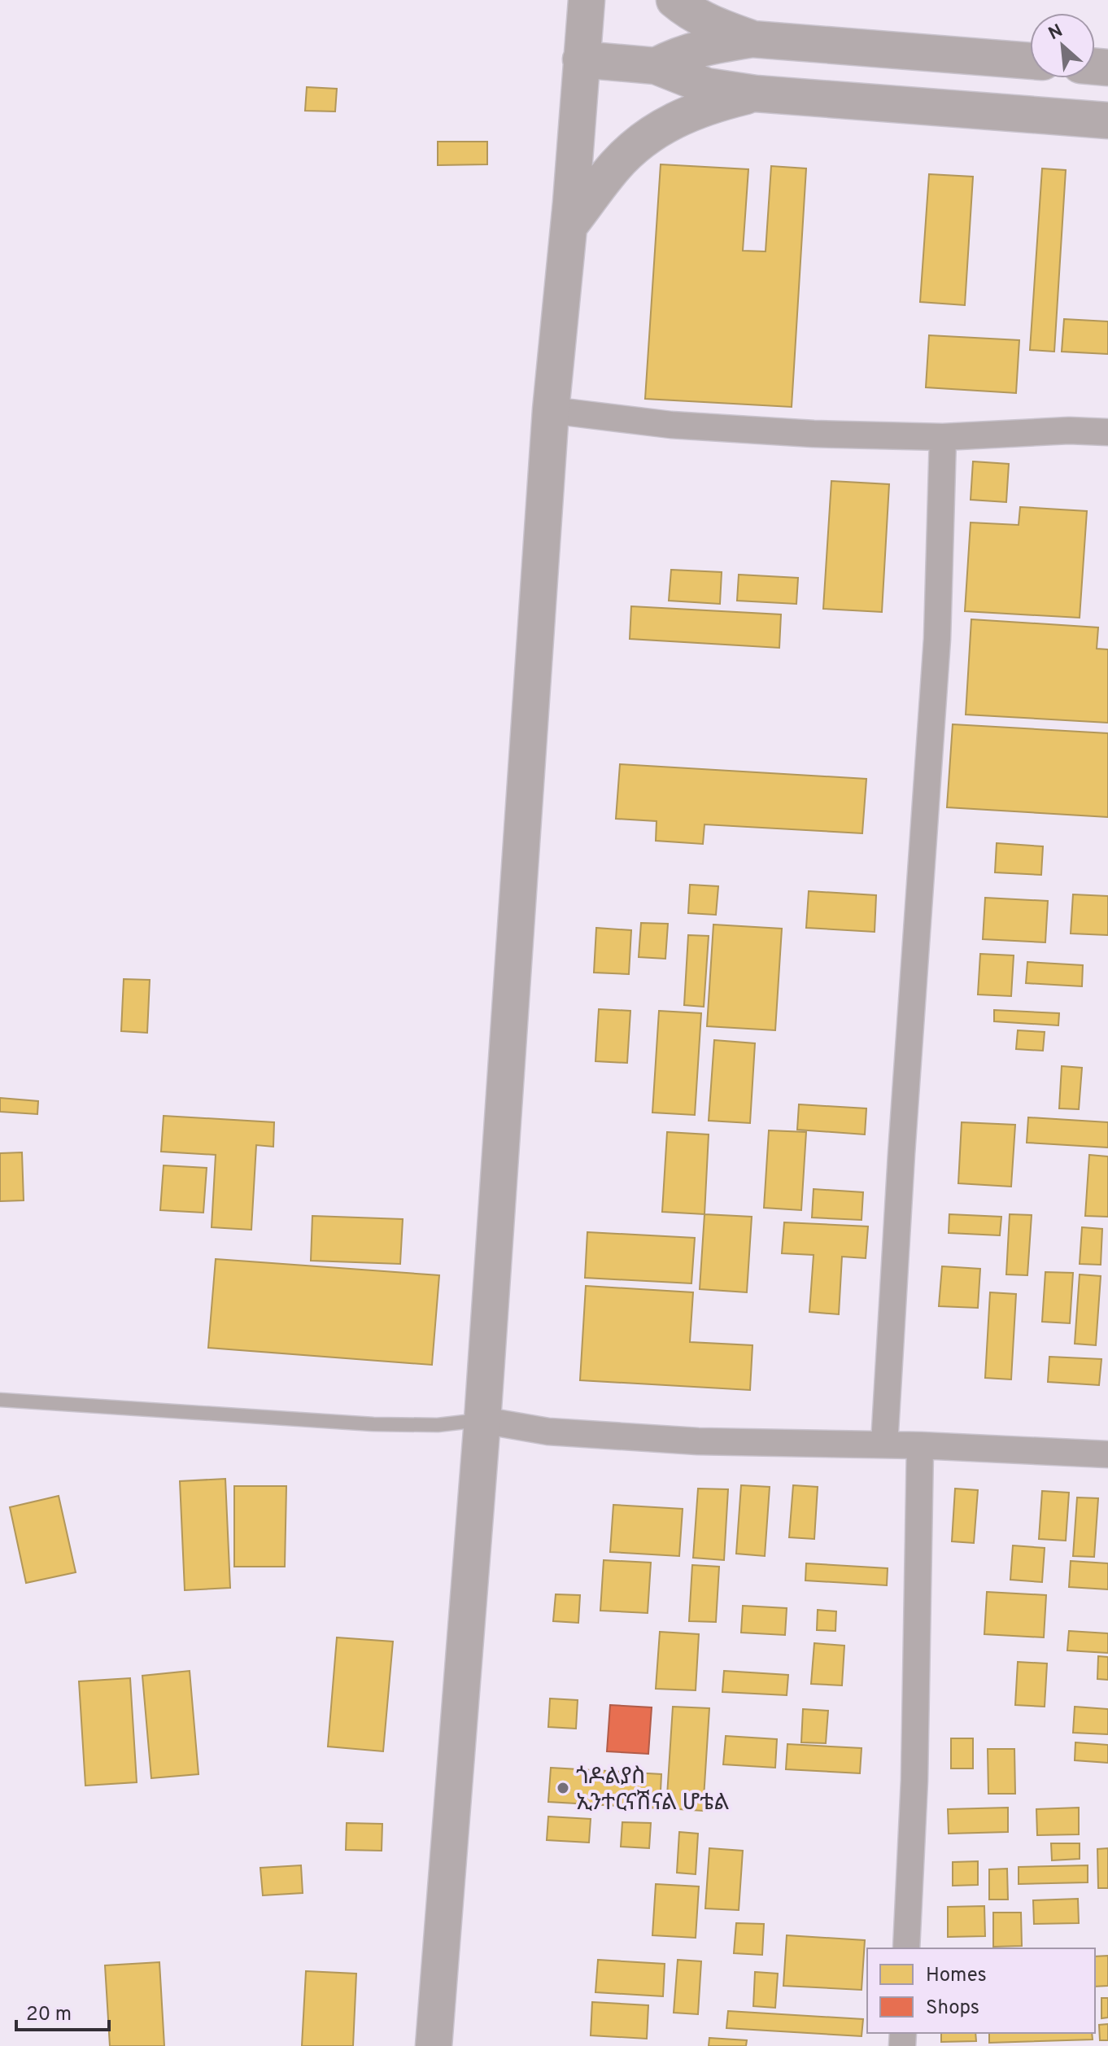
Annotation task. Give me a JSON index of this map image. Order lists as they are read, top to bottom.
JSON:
{
  "places": ["ጎዶልያስ ኢንተርናሽናል ሆቴል"],
  "legend": ["Homes", "Shops"],
  "scale_bar": "20 m",
  "north": "top left"
}
